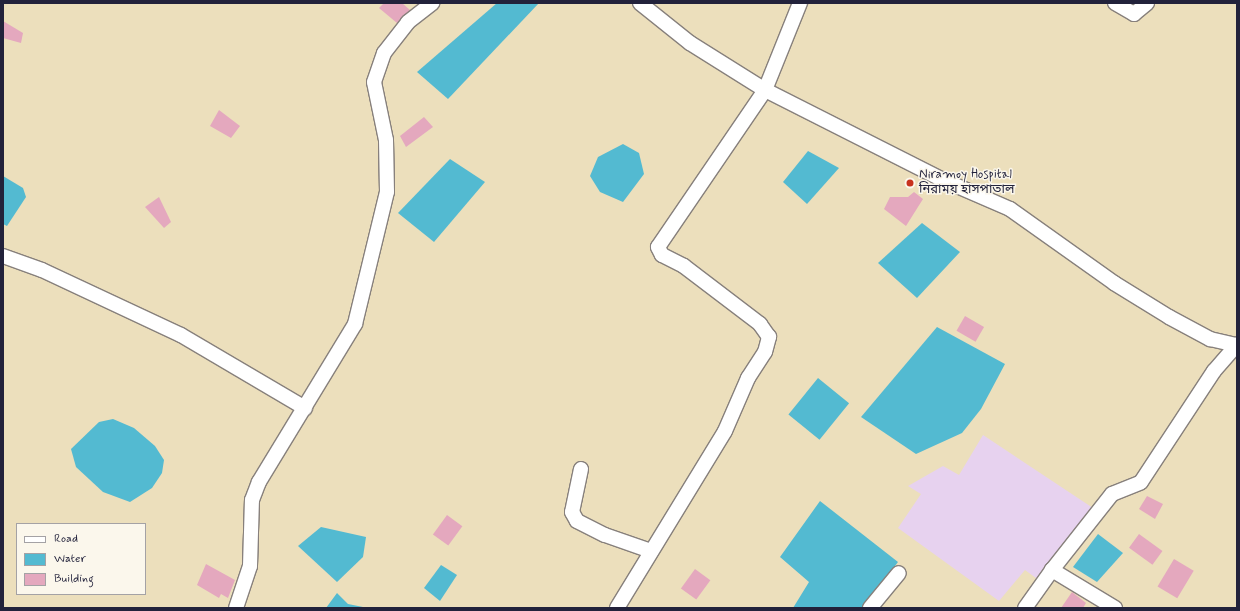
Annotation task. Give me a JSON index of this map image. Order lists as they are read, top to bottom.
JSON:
{
  "places": ["Niramoy Hospital নিরাময় হাসপাতাল"],
  "legend": ["Road", "Water", "Building"]
}
